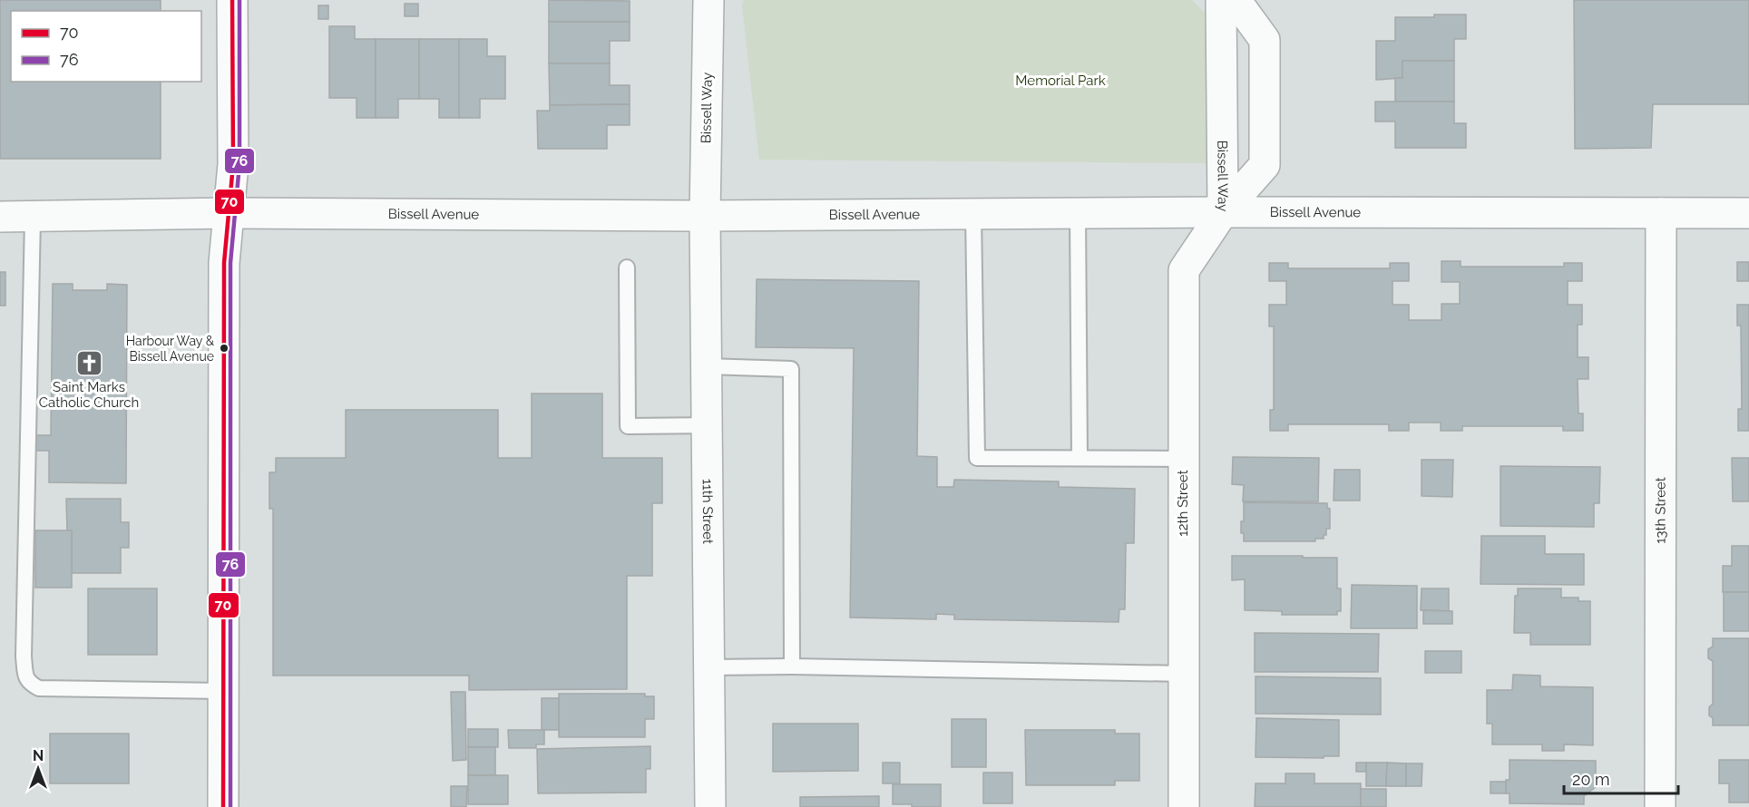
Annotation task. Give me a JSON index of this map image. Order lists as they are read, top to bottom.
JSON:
{
  "streets": {
    "street": [
      "Bissell Way",
      "Bissell Avenue",
      "12th Street",
      "13th Street",
      "11th Street"
    ]
  },
  "crossings": [
    ["Bissell Way", "Bissell Avenue"],
    ["Bissell Way", "12th Street"],
    ["Bissell Way", "11th Street"],
    ["Bissell Avenue", "12th Street"],
    ["Bissell Avenue", "13th Street"],
    ["Bissell Avenue", "11th Street"]
  ],
  "parks": ["Memorial Park"],
  "places": {
    "other": ["Harbour Way & Bissell Avenue"],
    "church": ["Saint Marks Catholic Church"]
  },
  "lines": ["transit line 70", "transit line 76"],
  "legend": ["70", "76"],
  "scale_bar": "20 m",
  "north": "top"
}
